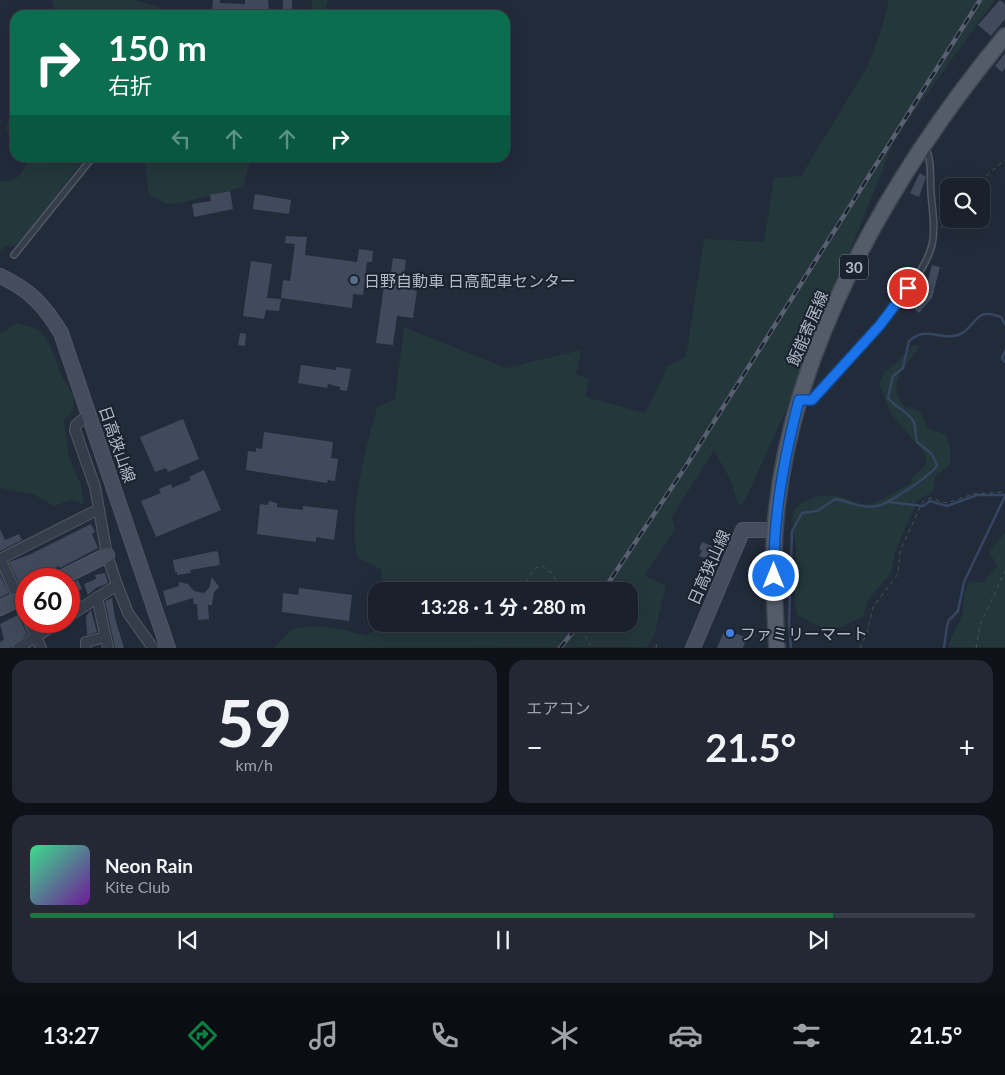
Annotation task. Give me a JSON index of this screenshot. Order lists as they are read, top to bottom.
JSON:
{
  "streets": {
    "main road": ["30", "飯能寄居線", "日高狭山線"]
  },
  "crossings": [
    ["飯能寄居線", "日高狭山線"]
  ],
  "places": ["日野自動車 日高配車センター", "ファミリーマート"],
  "page": {
    "turn": ["150 m", "右折"],
    "limit": "60",
    "trip": "13:28 · 1 分 · 280 m",
    "tile": [
      ["59", "km/h"],
      "エアコン"
    ],
    "heat": ["−", "21.5°", "+"],
    "song": ["Neon Rain", "Kite Club"],
    "tabs": ["13:27", "21.5°"]
  }
}
